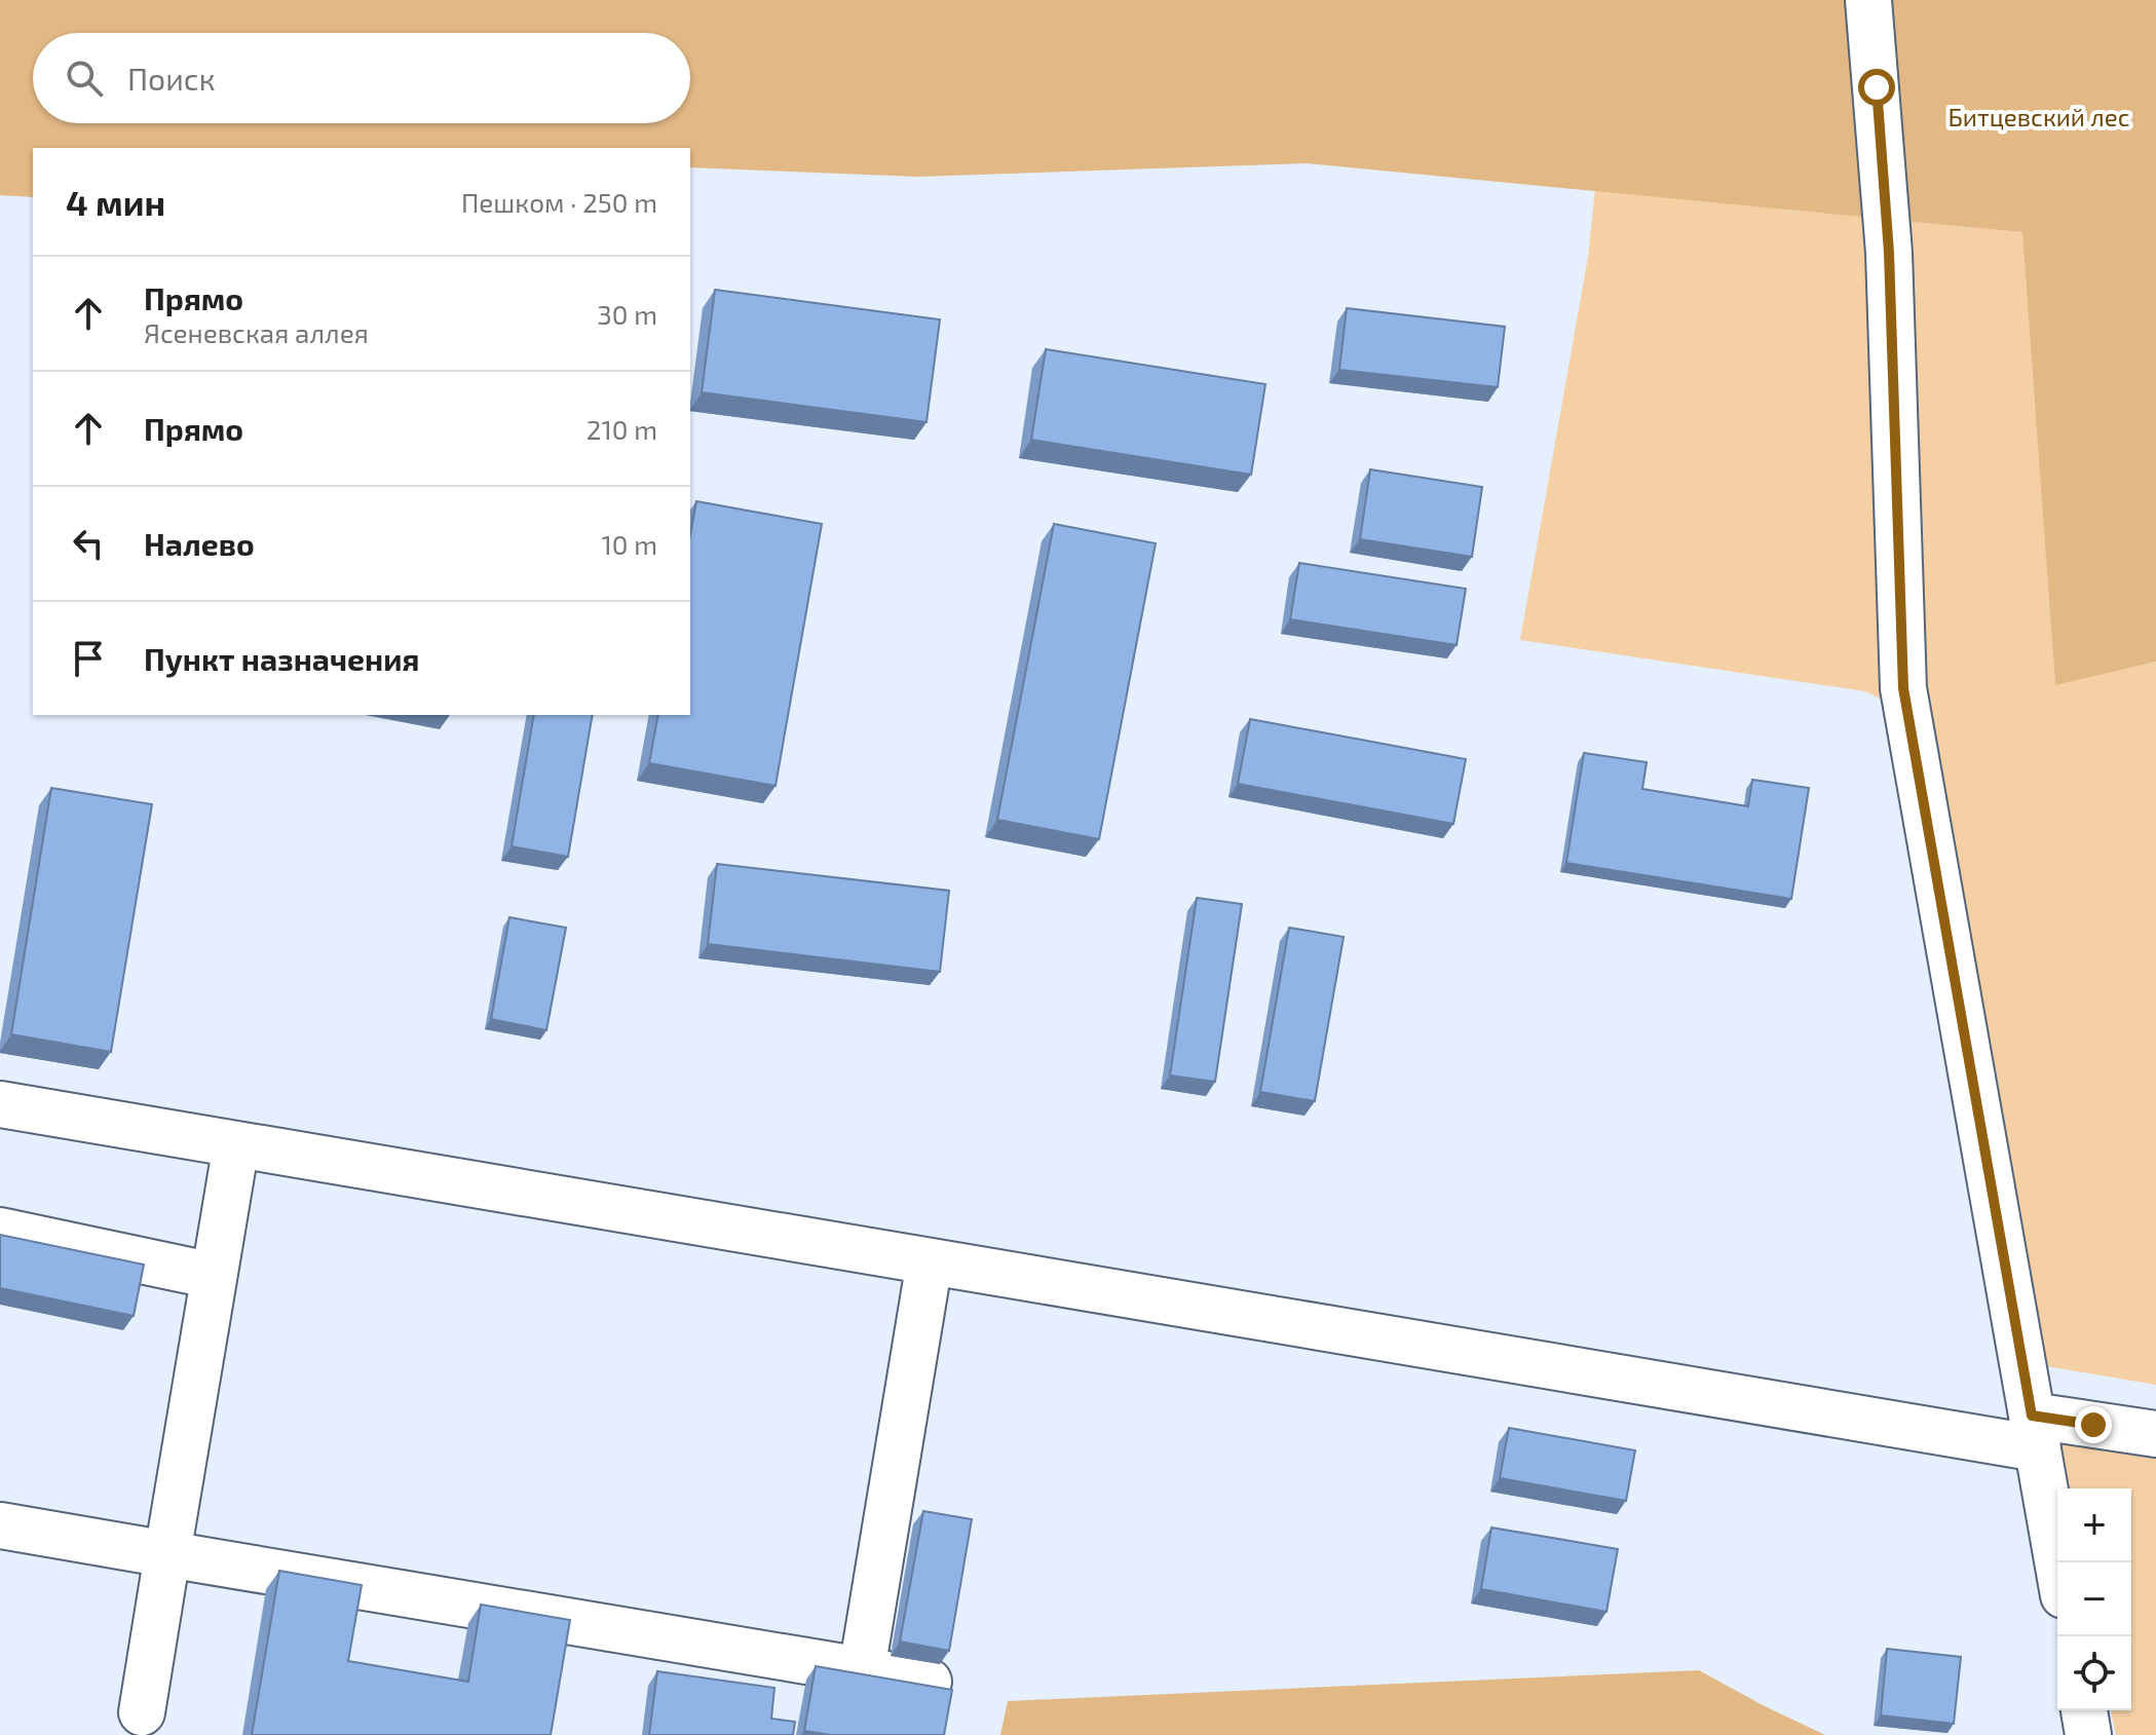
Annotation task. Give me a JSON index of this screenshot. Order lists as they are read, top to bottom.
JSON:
{
  "parks": ["Битцевский лес"],
  "page": {
    "search": "Поиск",
    "heading": ["4 мин", "Пешком · 250 m"],
    "list": [
      ["Прямо", "Ясеневская аллея", "30 m"],
      ["Прямо", "210 m"],
      ["Налево", "10 m"],
      "Пункт назначения"
    ],
    "map_buttons": ["+", "−"]
  }
}
